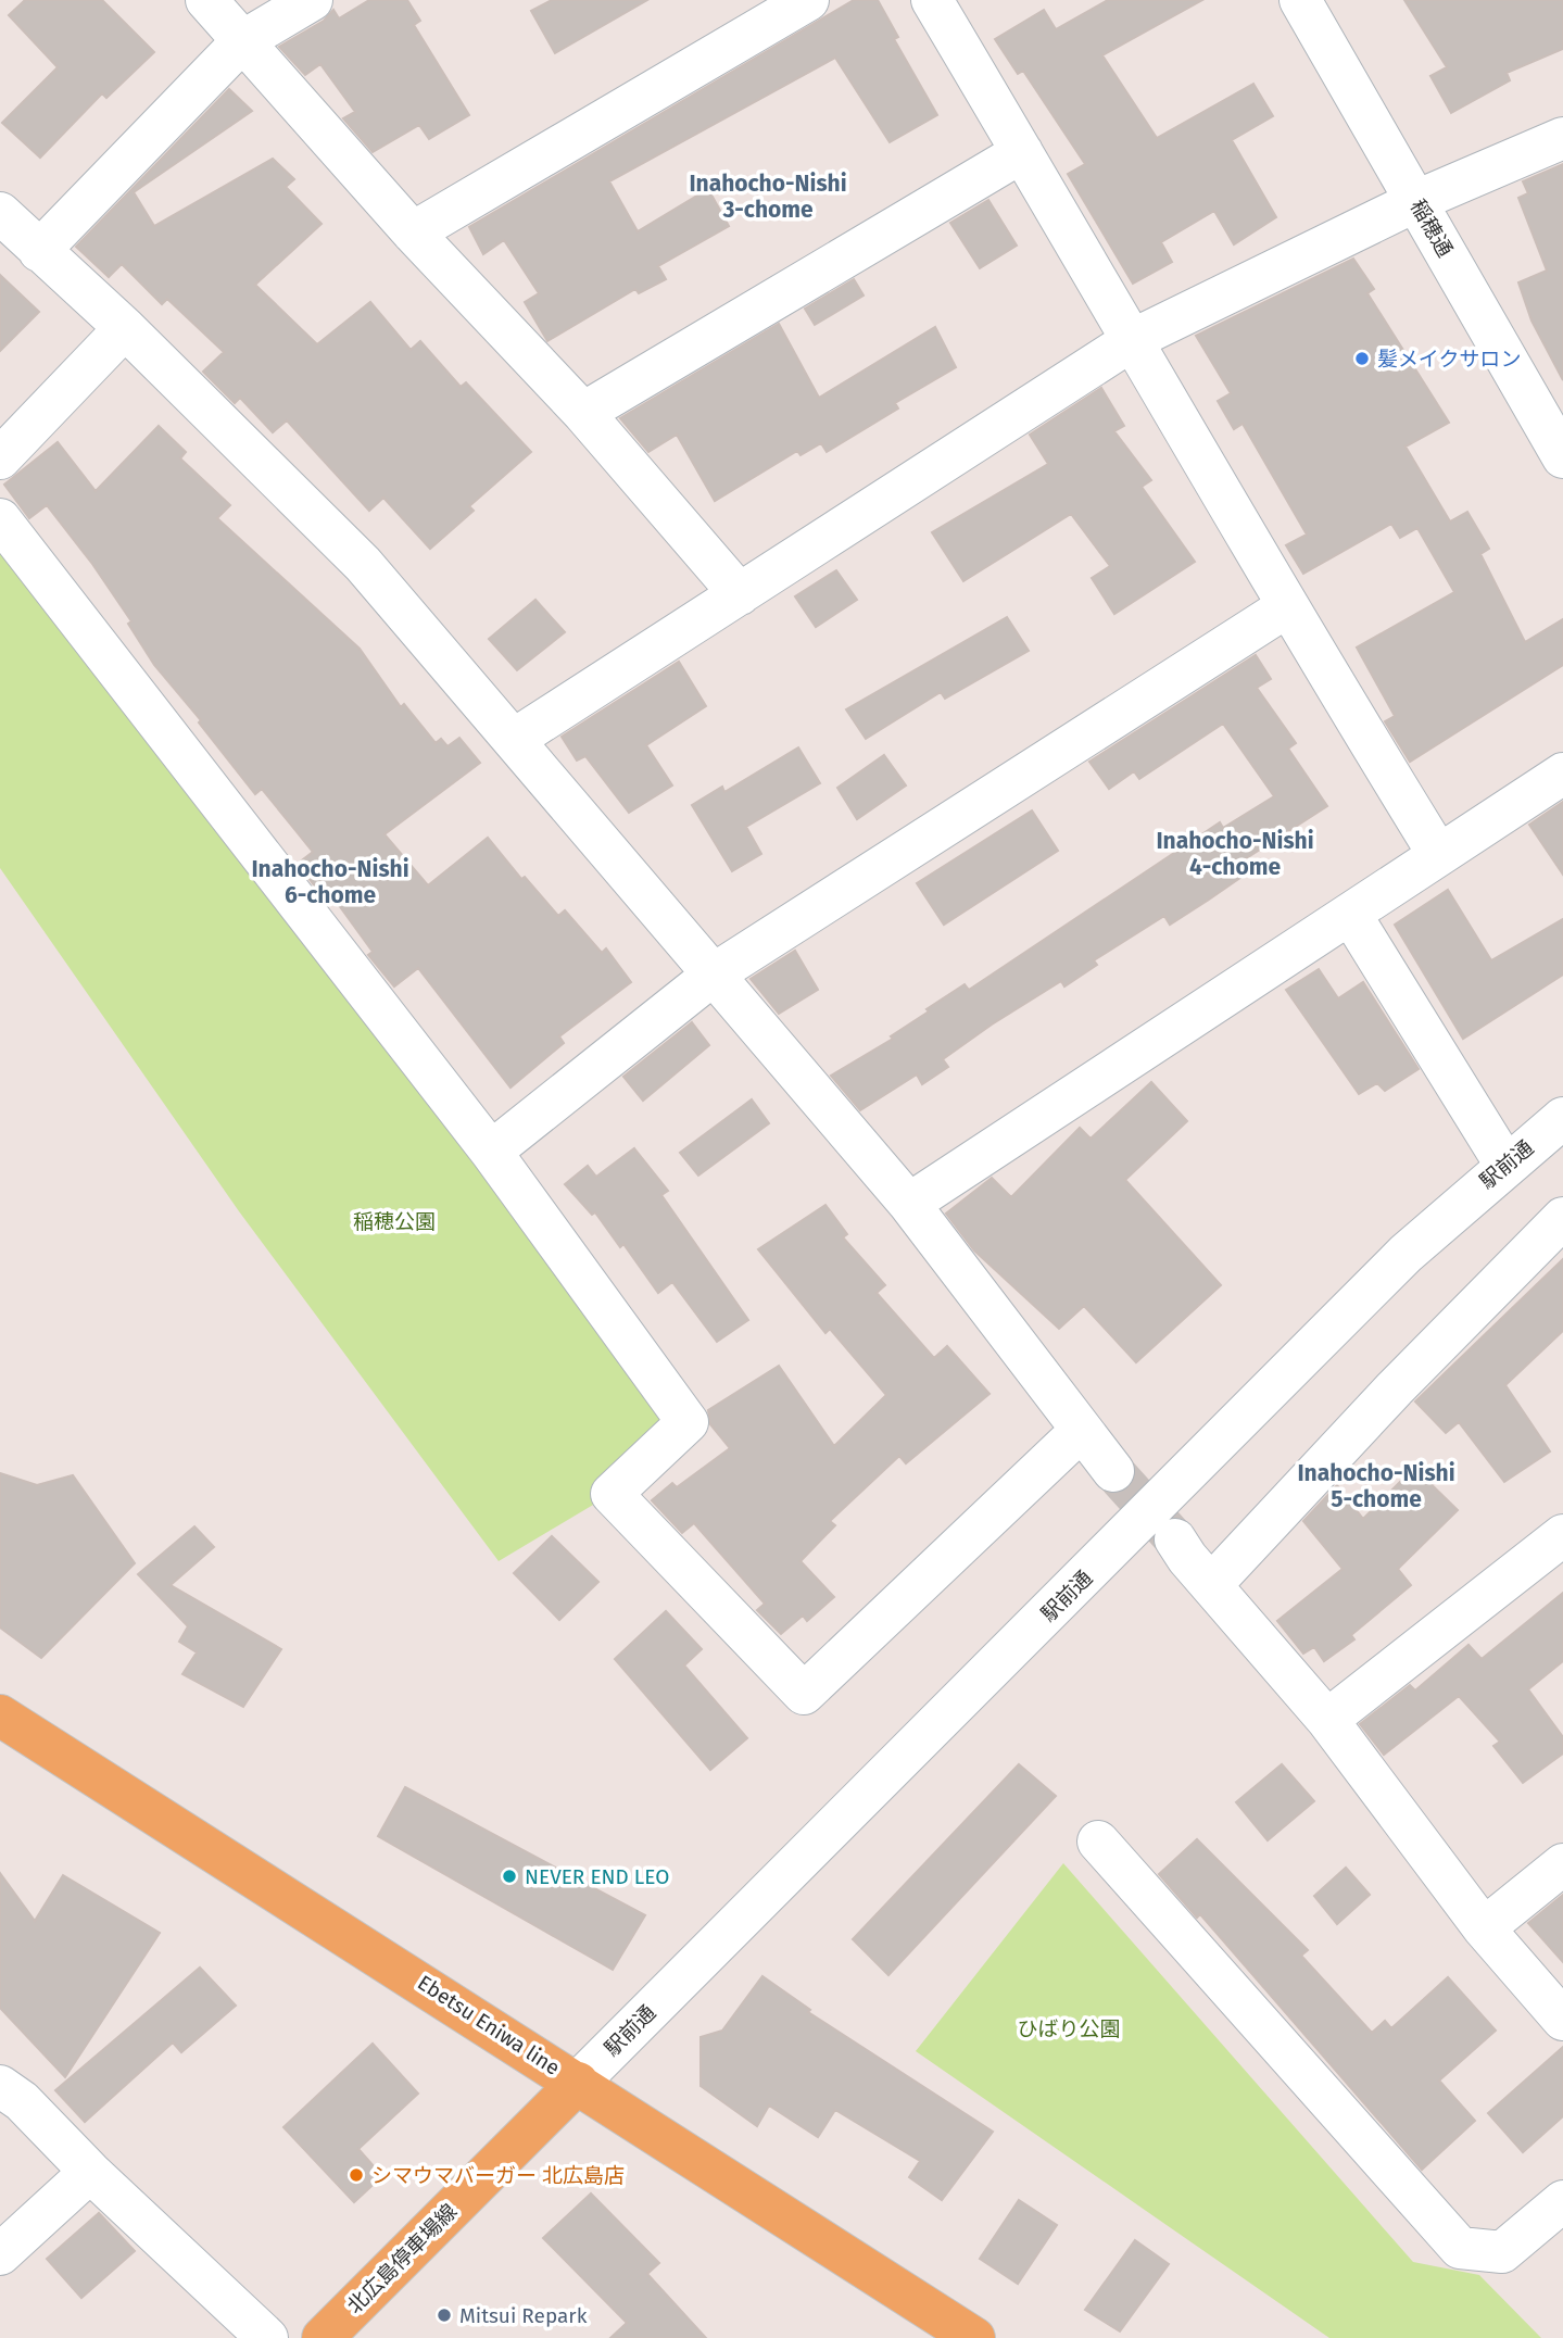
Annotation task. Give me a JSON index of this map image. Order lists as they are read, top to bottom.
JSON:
{
  "streets": {
    "main road": ["Ebetsu Eniwa line", "北広島停車場線"],
    "street": ["稲穂通", "駅前通"]
  },
  "crossings": [
    ["駅前通", "Ebetsu Eniwa line"],
    ["駅前通", "北広島停車場線"],
    ["Ebetsu Eniwa line", "北広島停車場線"]
  ],
  "districts": [
    "Inahocho-Nishi 3-chome",
    "Inahocho-Nishi 4-chome",
    "Inahocho-Nishi 6-chome",
    "Inahocho-Nishi 5-chome"
  ],
  "parks": ["稲穂公園", "ひばり公園"],
  "places": [
    "髪メイクサロン",
    "NEVER END LEO",
    "シマウマバーガー 北広島店",
    "Mitsui Repark"
  ]
}
